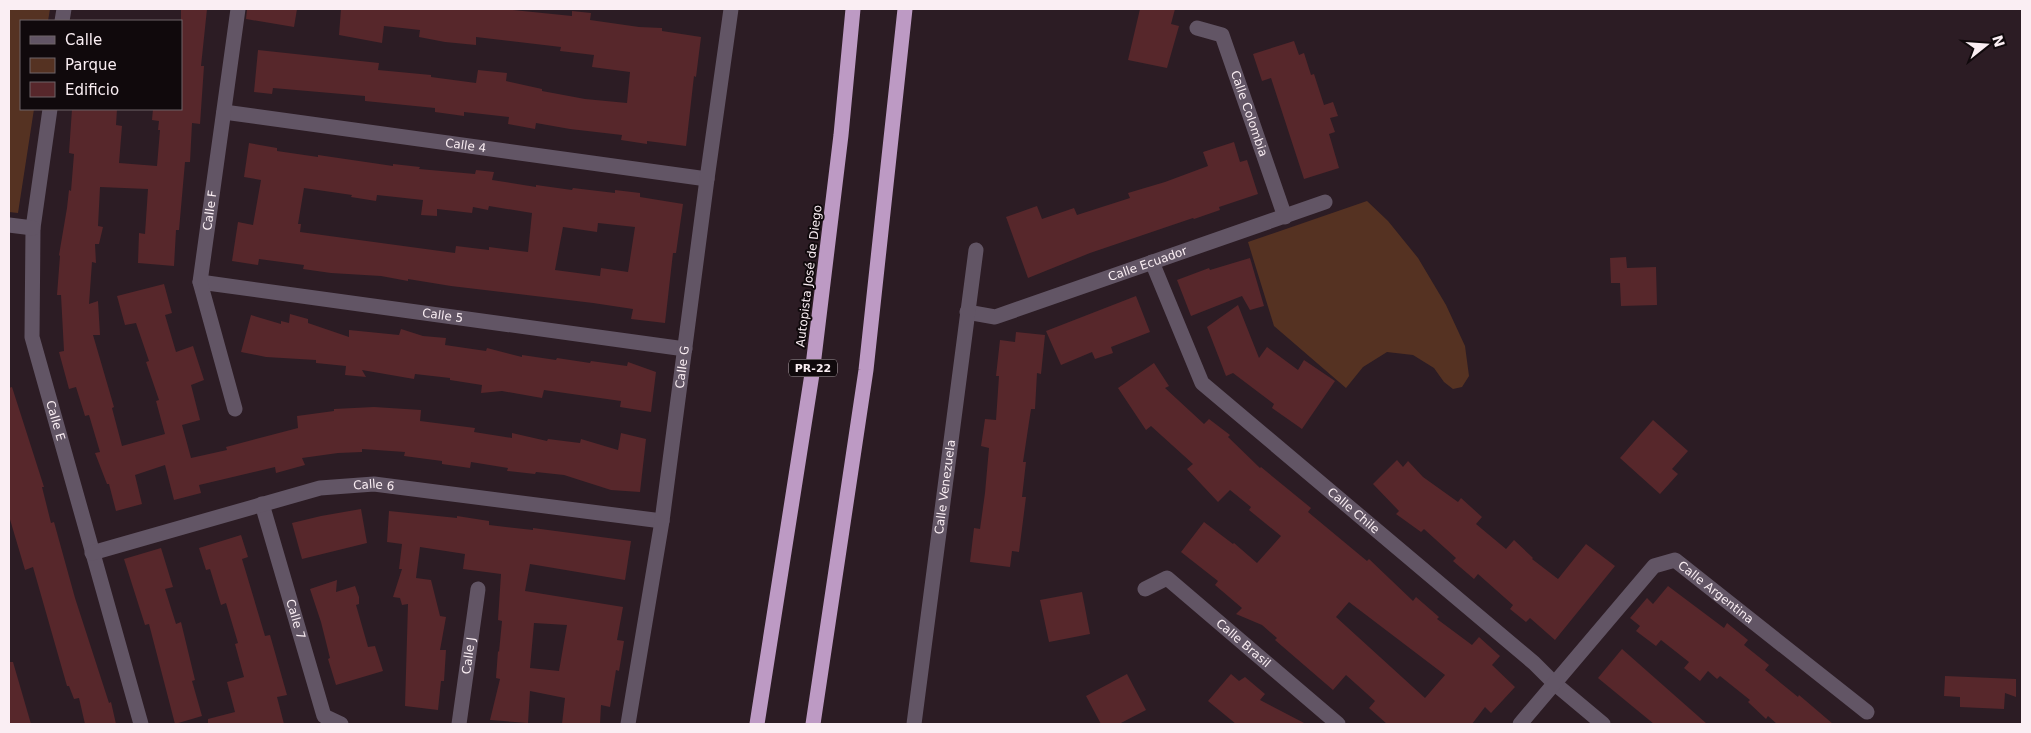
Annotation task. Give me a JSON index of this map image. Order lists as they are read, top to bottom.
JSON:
{
  "streets": {
    "highway": ["Autopista José de Diego", "PR-22"],
    "street": [
      "Calle Colombia",
      "Calle 4",
      "Calle F",
      "Calle Ecuador",
      "Calle 5",
      "Calle G",
      "Calle E",
      "Calle 6",
      "Calle Venezuela",
      "Calle Chile",
      "Calle Argentina",
      "Calle 7",
      "Calle Brasil",
      "Calle J"
    ]
  },
  "crossings": [
    ["Calle Colombia", "Calle Ecuador"],
    ["Calle 4", "Calle F"],
    ["Calle 4", "Calle G"],
    ["Calle F", "Calle 5"],
    ["Calle Ecuador", "Calle Venezuela"],
    ["Calle Ecuador", "Calle Chile"],
    ["Calle 5", "Calle G"],
    ["Calle G", "Calle 6"],
    ["Calle E", "Calle 6"],
    ["Calle 6", "Calle 7"],
    ["Calle Chile", "Calle Argentina"]
  ],
  "legend": ["Calle", "Parque", "Edificio"],
  "north": "right"
}
